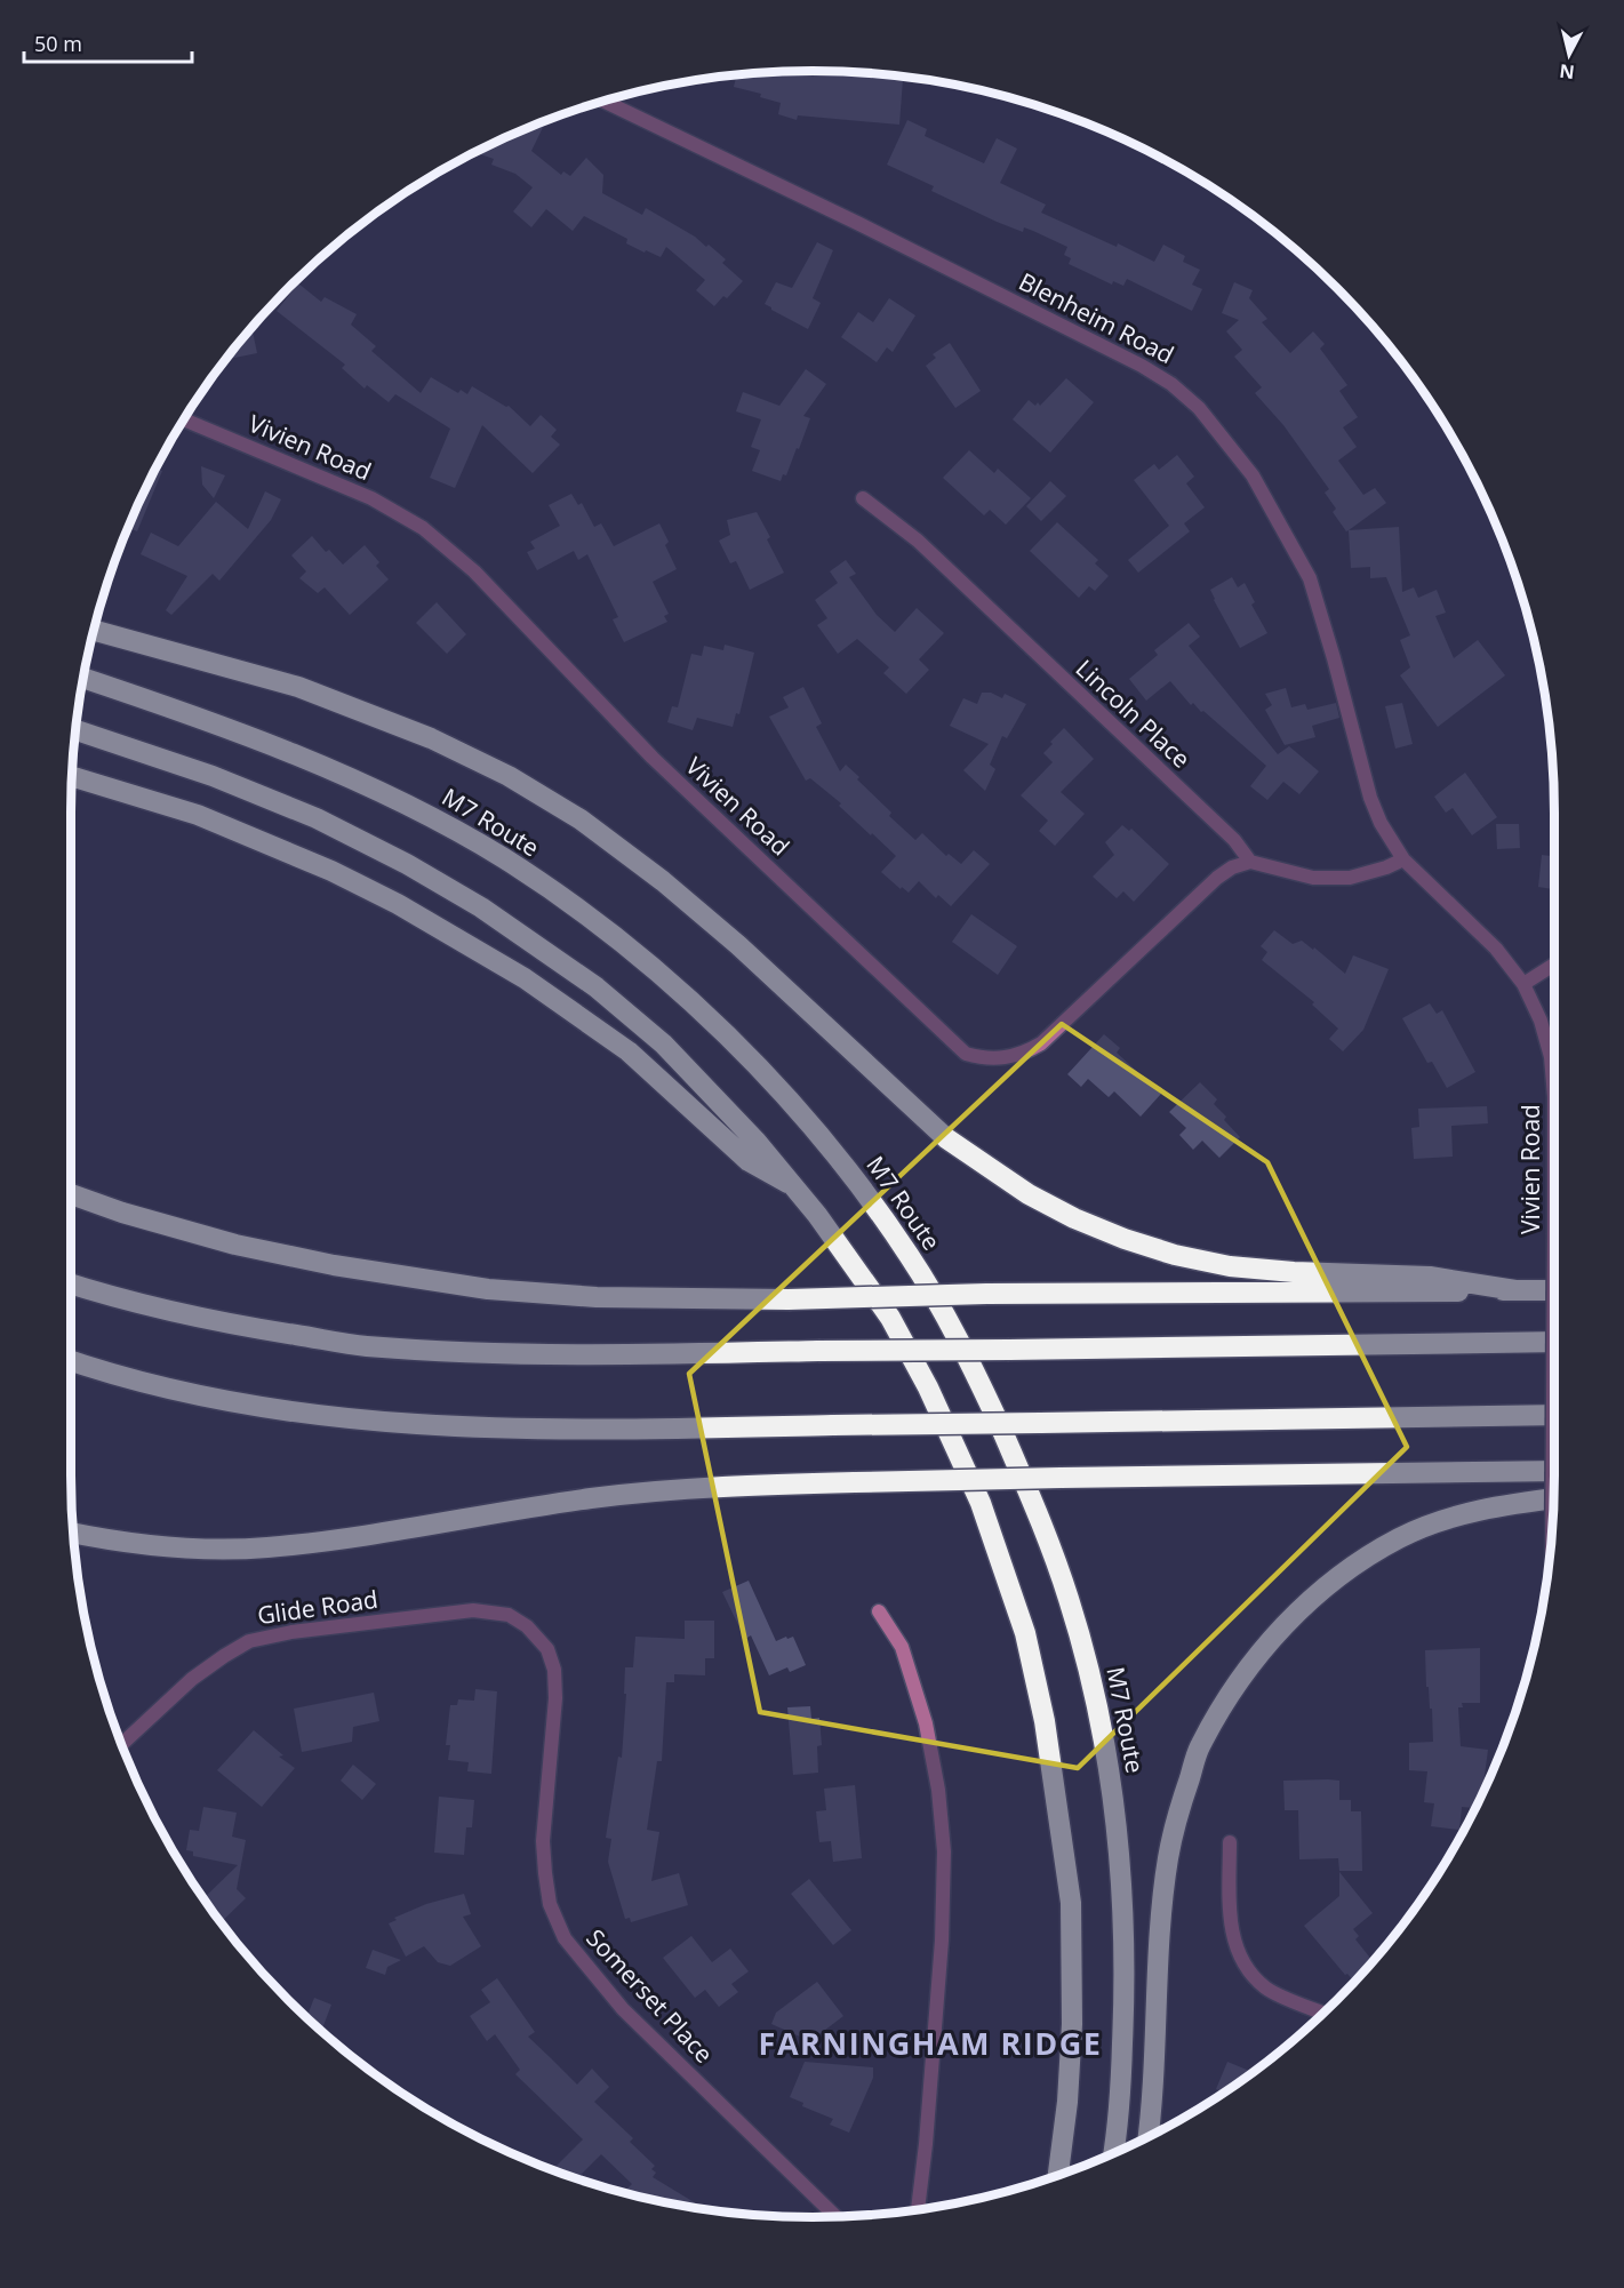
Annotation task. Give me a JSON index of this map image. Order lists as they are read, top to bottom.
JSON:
{
  "streets": {
    "highway": ["M7 Route"],
    "street": [
      "Blenheim Road",
      "Vivien Road",
      "Lincoln Place",
      "Glide Road",
      "Somerset Place"
    ]
  },
  "crossings": [
    ["Blenheim Road", "Vivien Road"],
    ["Vivien Road", "Lincoln Place"],
    ["Glide Road", "Somerset Place"]
  ],
  "districts": ["FARNINGHAM RIDGE"],
  "scale_bar": "50 m",
  "north": "bottom"
}
